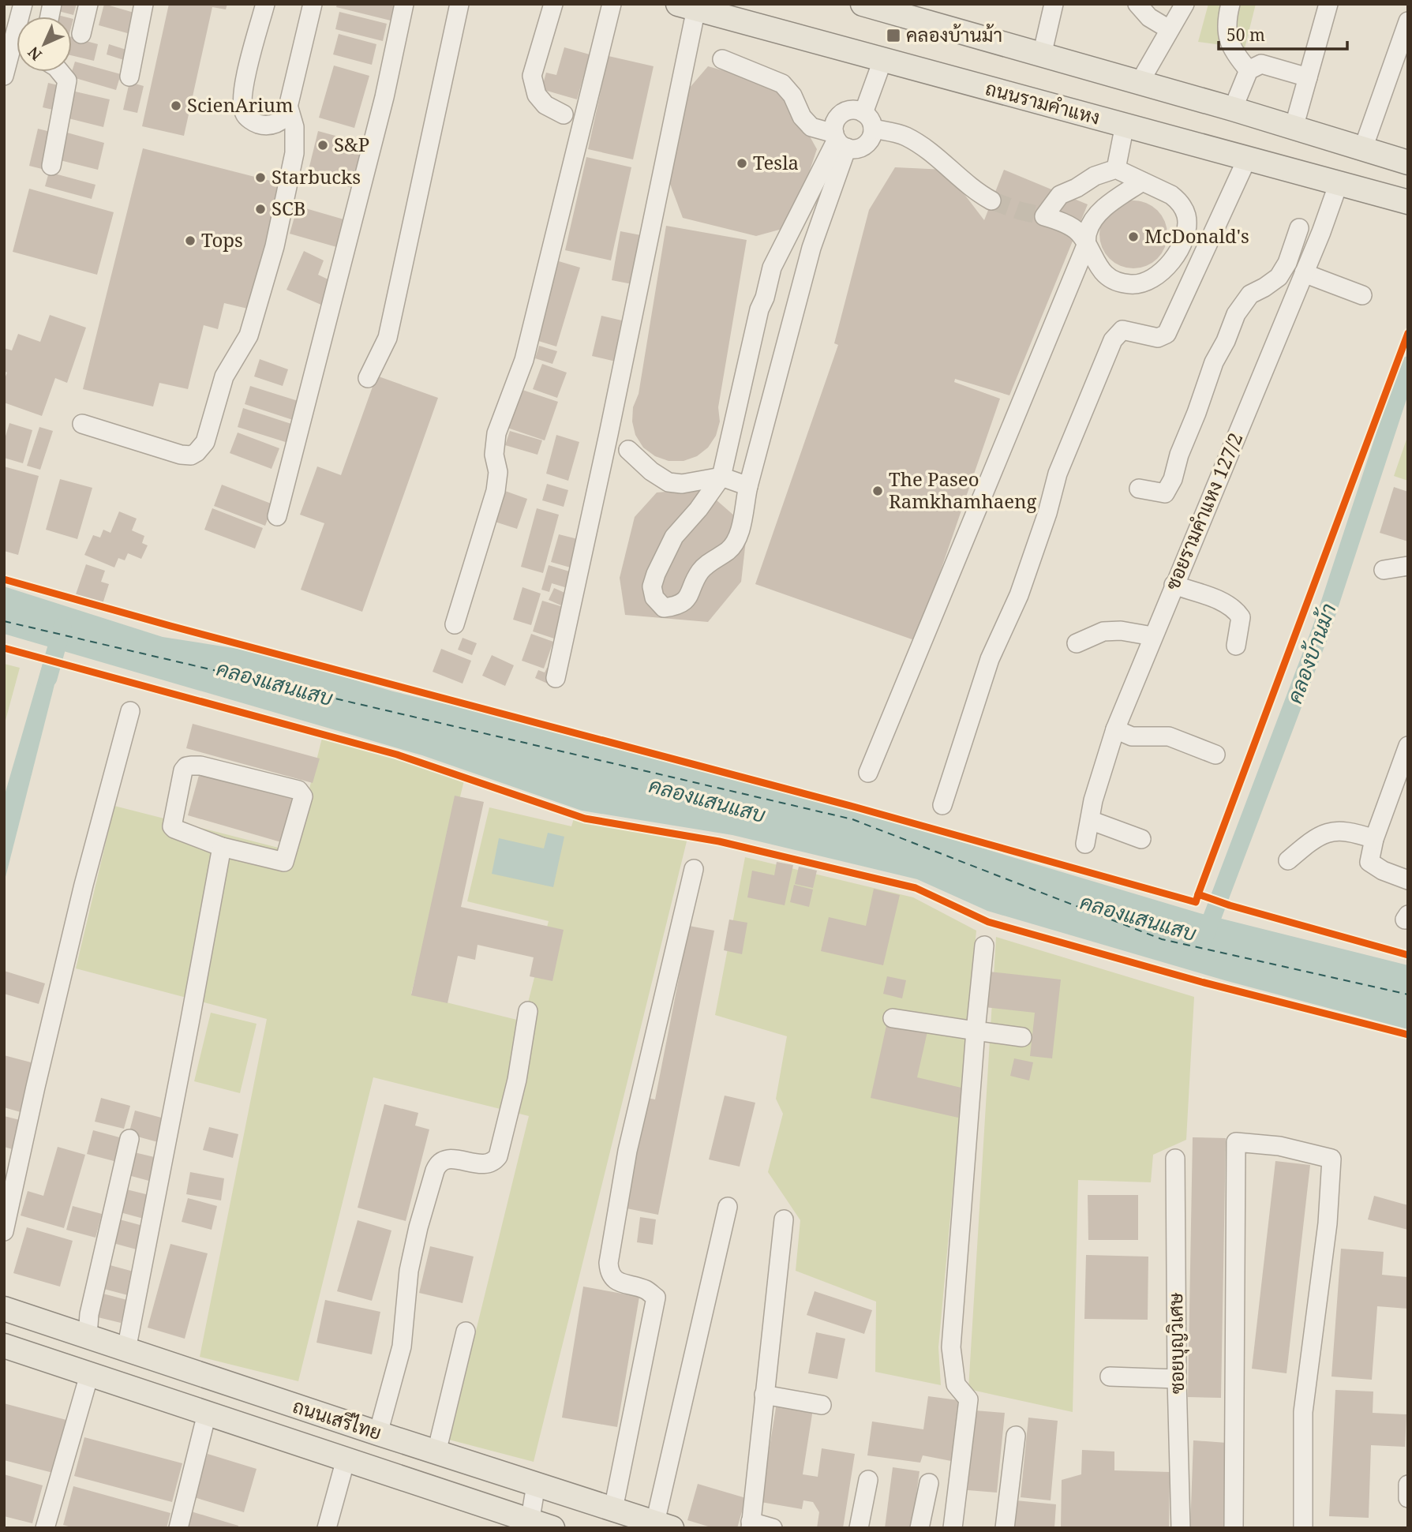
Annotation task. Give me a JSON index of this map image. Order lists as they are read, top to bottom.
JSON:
{
  "streets": {
    "main road": ["ถนนรามคำแหง", "ถนนเสรีไทย"],
    "street": ["ซอยรามคำแหง 127/2", "ซอยบุญวิเศษ"]
  },
  "crossings": [
    ["ถนนรามคำแหง", "ซอยรามคำแหง 127/2"]
  ],
  "water": ["คลองบ้านม้า", "คลองแสนแสบ"],
  "places": {
    "transit": ["คลองบ้านม้า"],
    "other": [
      "ScienArium",
      "S&P",
      "Tesla",
      "Starbucks",
      "SCB",
      "McDonald's",
      "Tops",
      "The Paseo Ramkhamhaeng"
    ]
  },
  "scale_bar": "50 m",
  "north": "bottom left"
}
